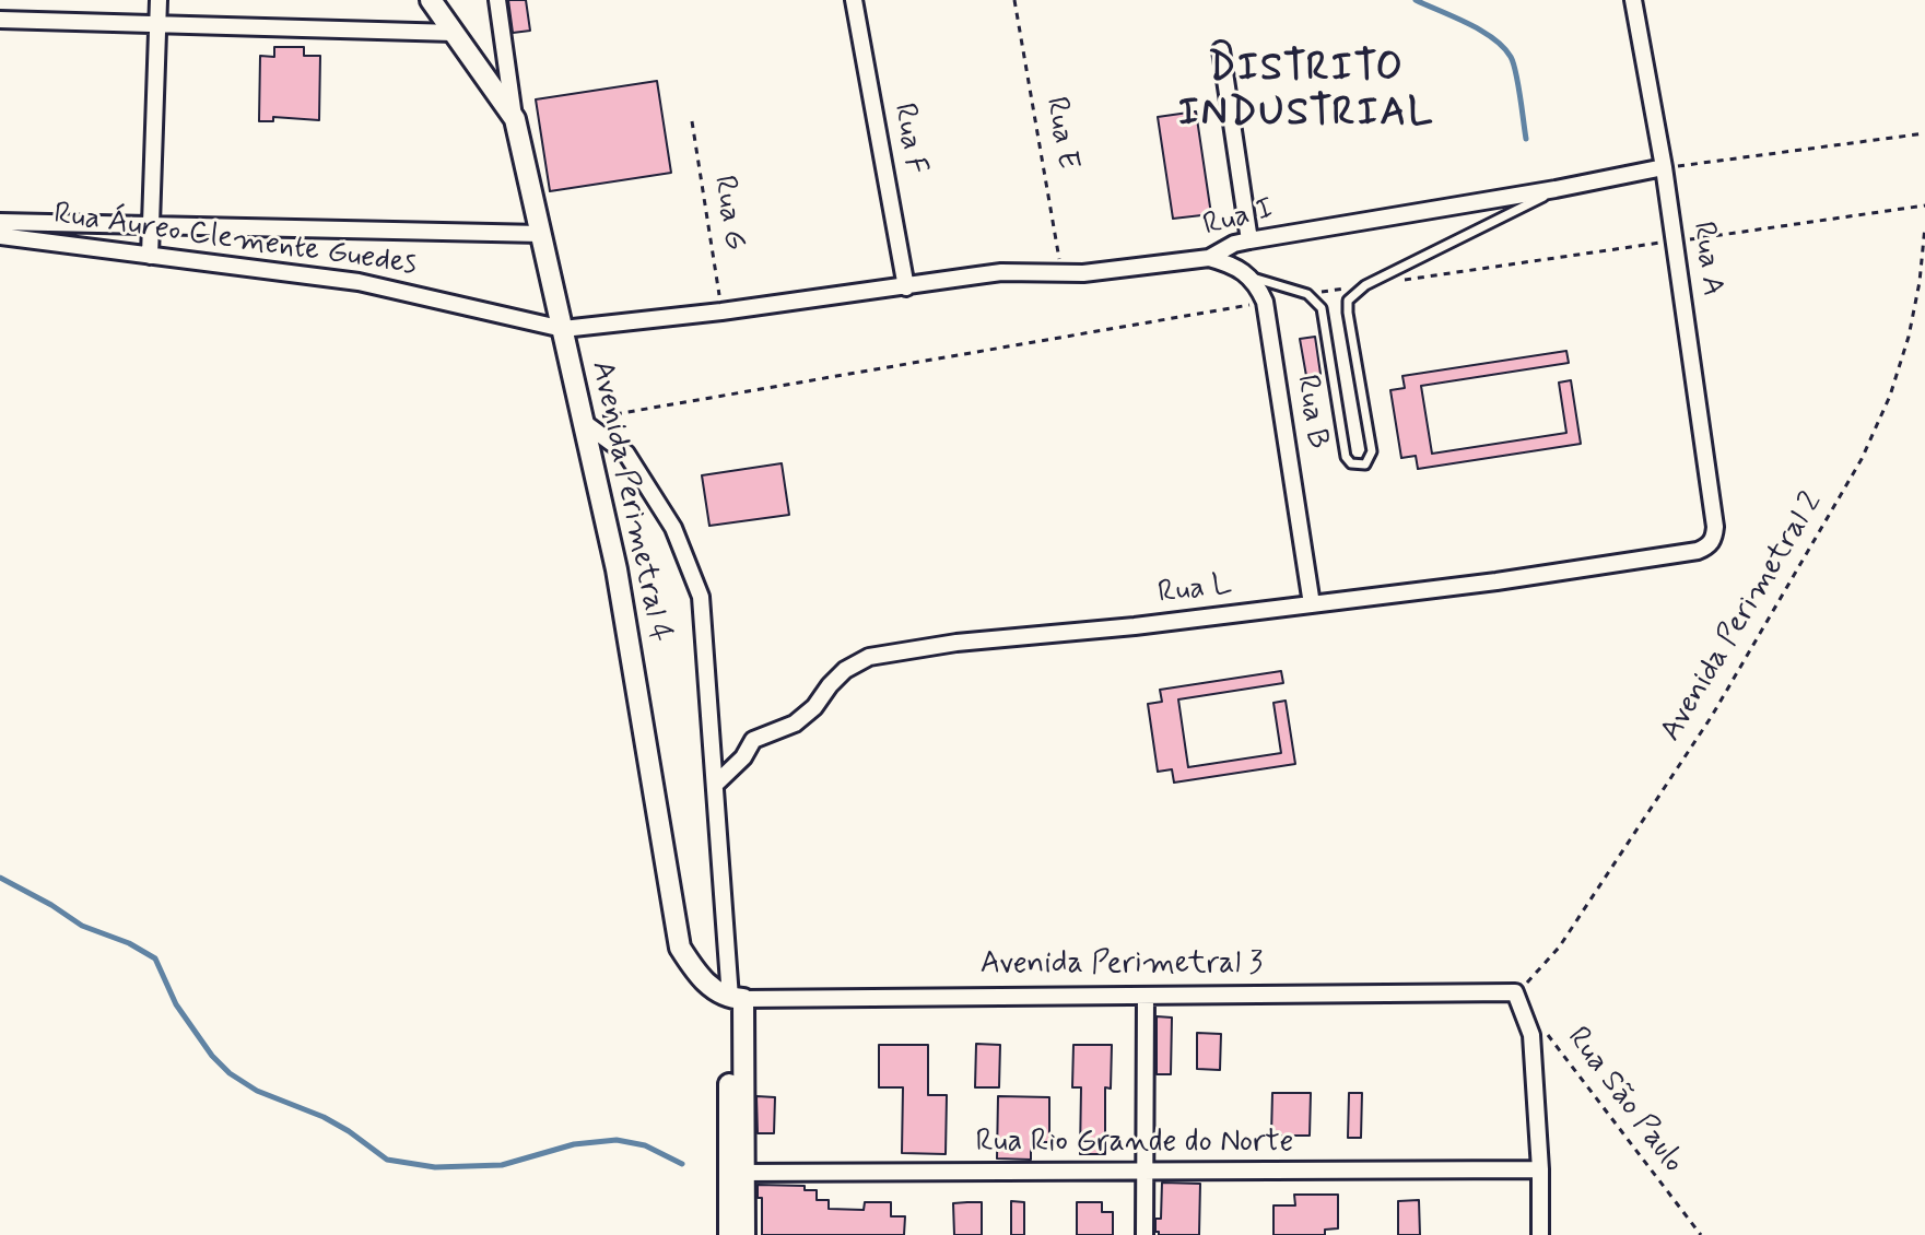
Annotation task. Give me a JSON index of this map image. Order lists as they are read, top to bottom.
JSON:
{
  "streets": {
    "street": [
      "Rua F",
      "Rua I",
      "Rua Áureo Clemente Guedes",
      "Rua A",
      "Rua B",
      "Avenida Perimetral 4",
      "Rua L",
      "Avenida Perimetral 3",
      "Rua Rio Grande do Norte"
    ],
    "path": [
      "Rua E",
      "Rua G",
      "Avenida Perimetral 2",
      "Rua São Paulo"
    ]
  },
  "crossings": [
    ["Rua E", "Rua I"],
    ["Rua F", "Rua I"],
    ["Rua G", "Rua I"],
    ["Rua I", "Rua Áureo Clemente Guedes"],
    ["Rua I", "Rua A"],
    ["Rua I", "Avenida Perimetral 4"],
    ["Rua Áureo Clemente Guedes", "Avenida Perimetral 4"],
    ["Rua A", "Rua L"],
    ["Rua B", "Rua L"],
    ["Avenida Perimetral 4", "Avenida Perimetral 3"],
    ["Avenida Perimetral 2", "Avenida Perimetral 3"]
  ],
  "districts": ["DISTRITO INDUSTRIAL"]
}
